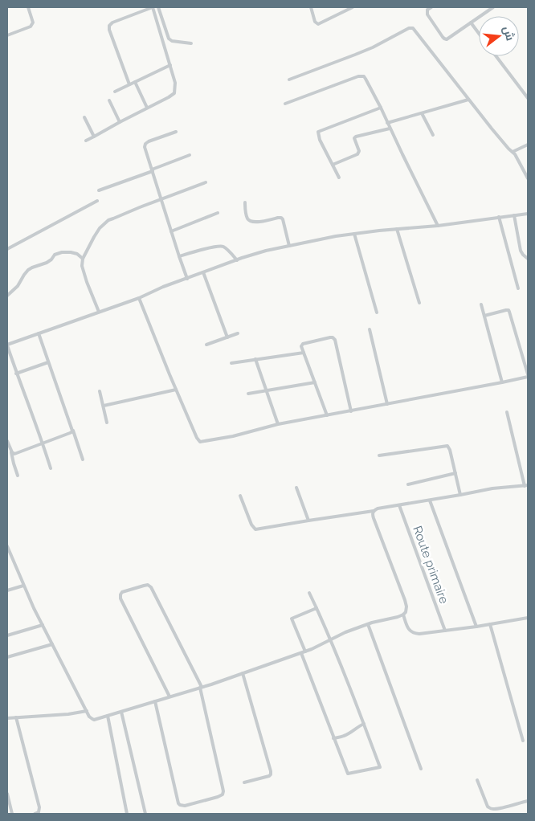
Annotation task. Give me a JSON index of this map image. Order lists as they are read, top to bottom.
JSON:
{
  "streets": {
    "street": ["Route primaire"]
  },
  "north": "right"
}
